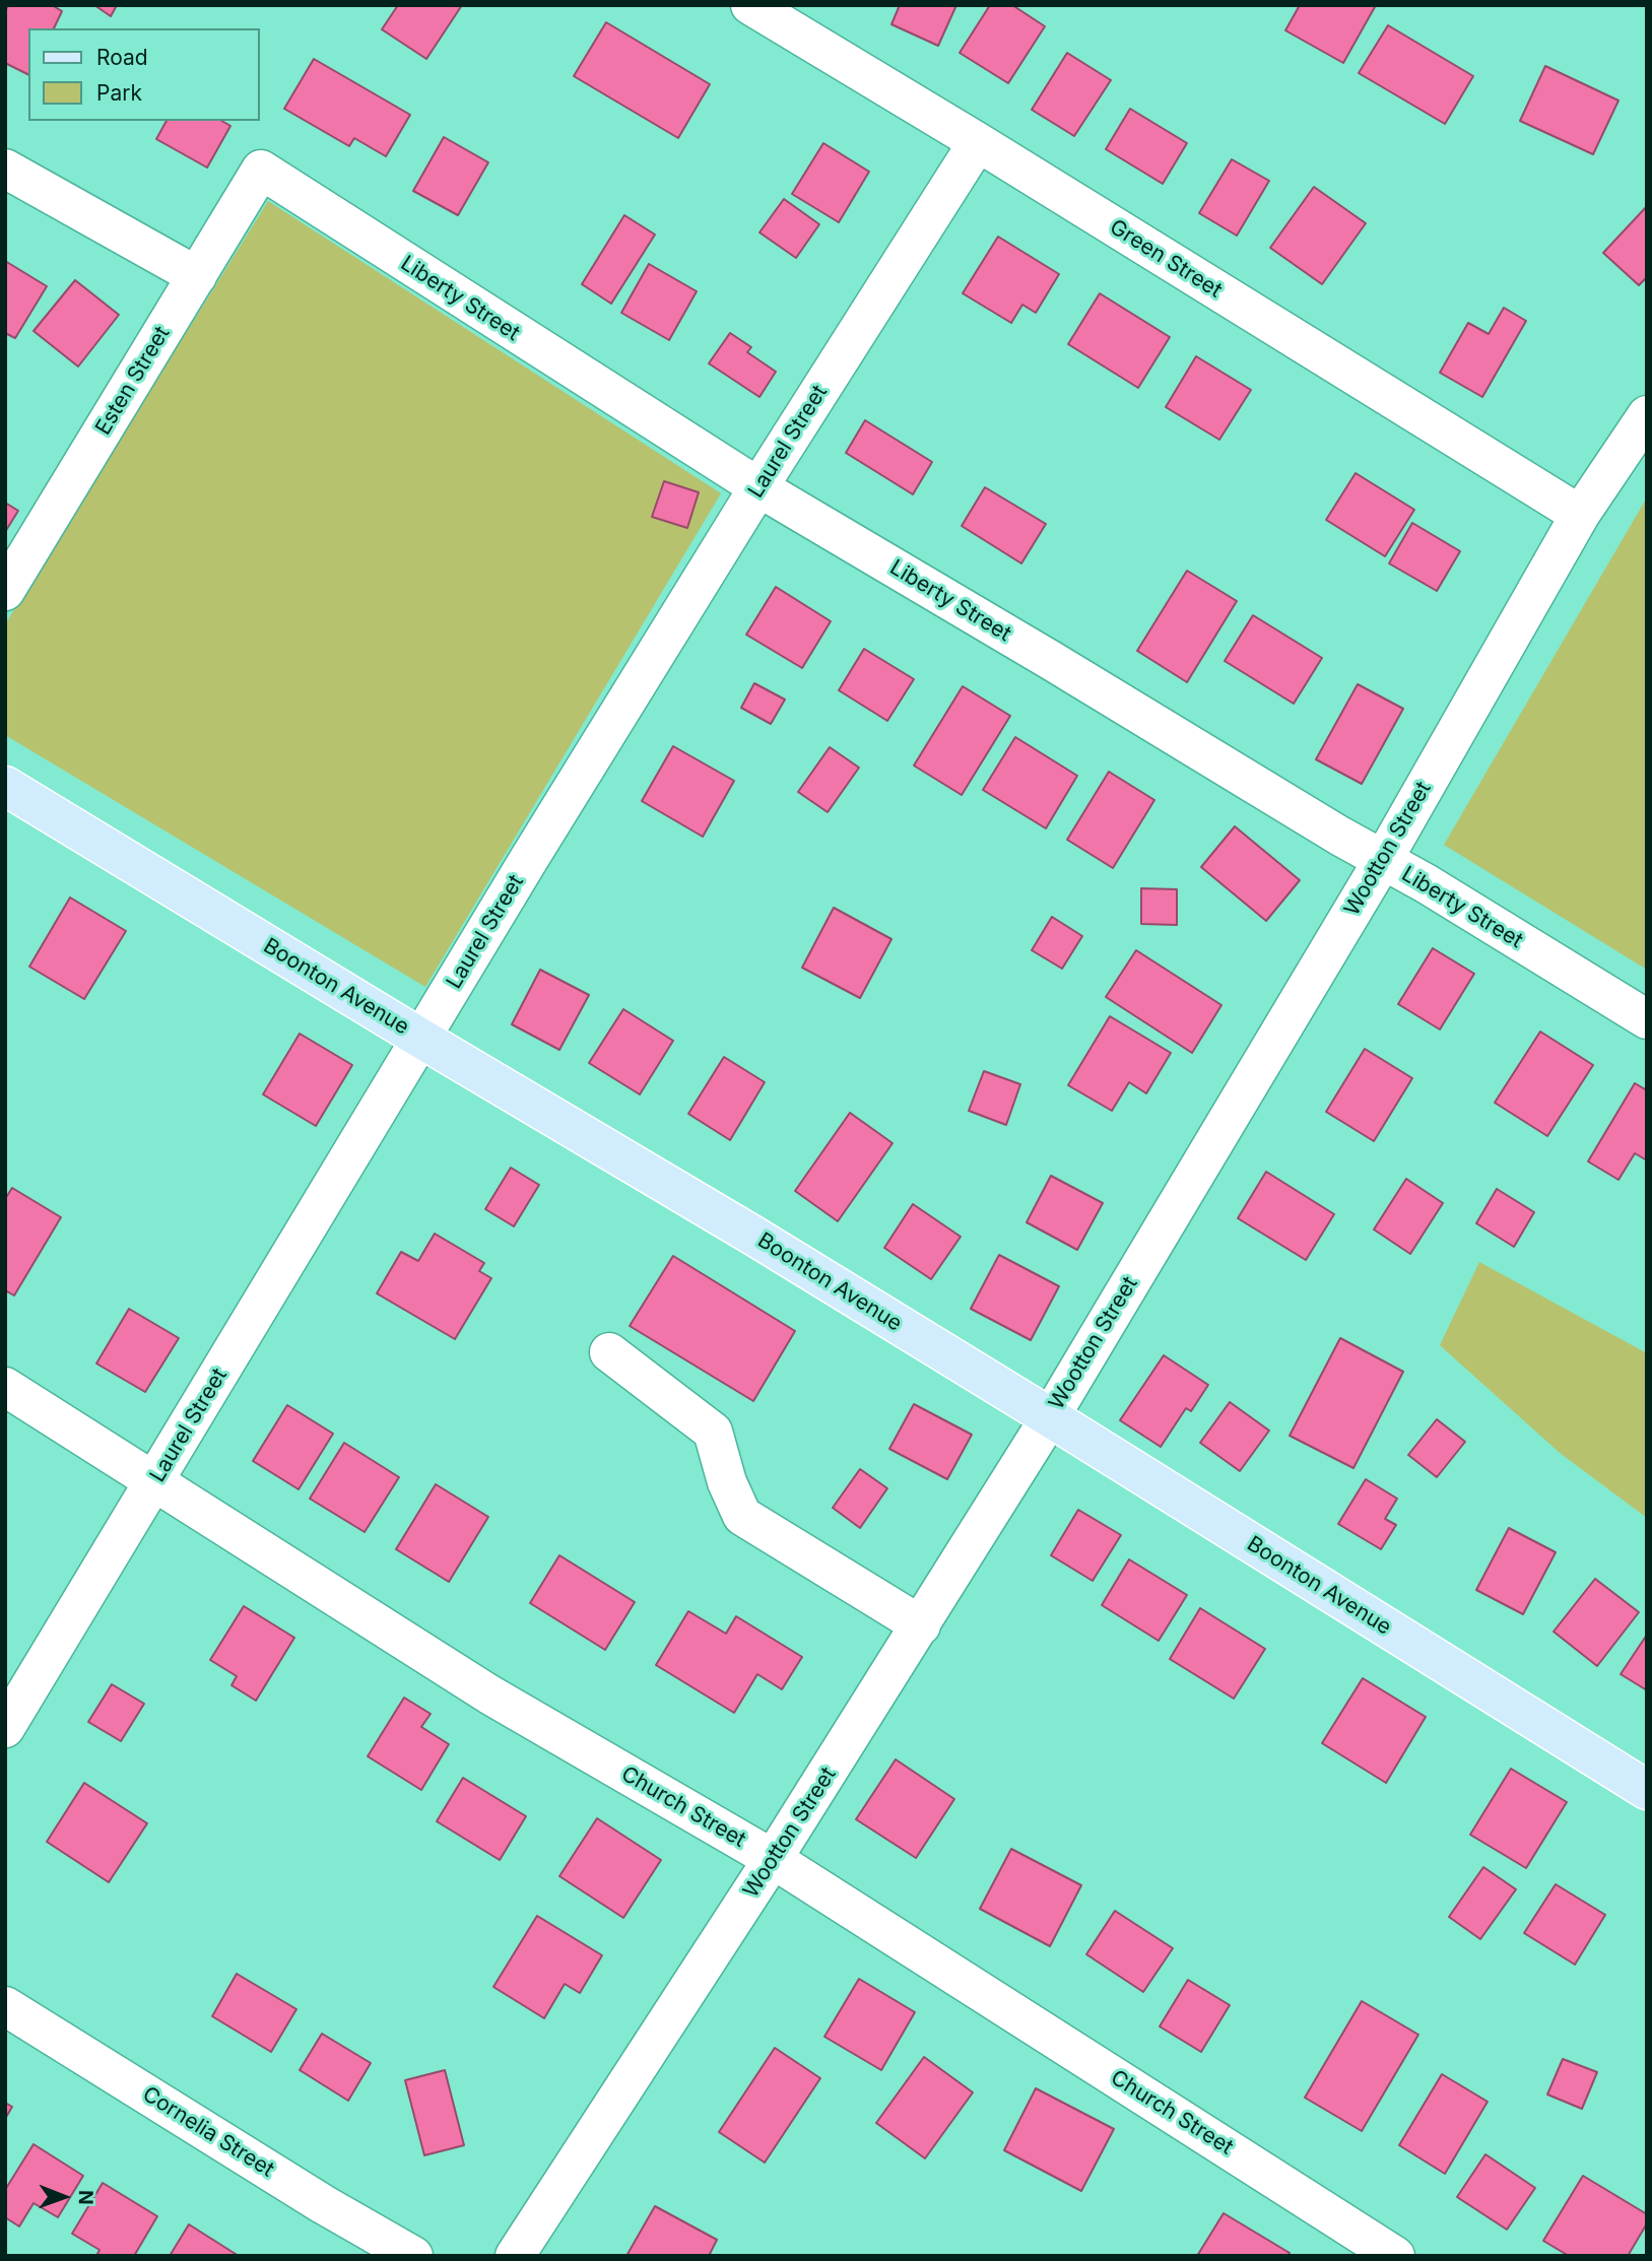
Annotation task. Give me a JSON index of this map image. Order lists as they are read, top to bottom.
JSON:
{
  "streets": {
    "main road": ["Boonton Avenue"],
    "street": [
      "Green Street",
      "Liberty Street",
      "Esten Street",
      "Laurel Street",
      "Wootton Street",
      "Church Street",
      "Cornelia Street"
    ]
  },
  "crossings": [
    ["Green Street", "Laurel Street"],
    ["Green Street", "Wootton Street"],
    ["Liberty Street", "Esten Street"],
    ["Liberty Street", "Laurel Street"],
    ["Liberty Street", "Wootton Street"],
    ["Laurel Street", "Boonton Avenue"],
    ["Laurel Street", "Church Street"],
    ["Wootton Street", "Boonton Avenue"],
    ["Wootton Street", "Church Street"]
  ],
  "legend": ["Road", "Park"],
  "north": "right"
}
